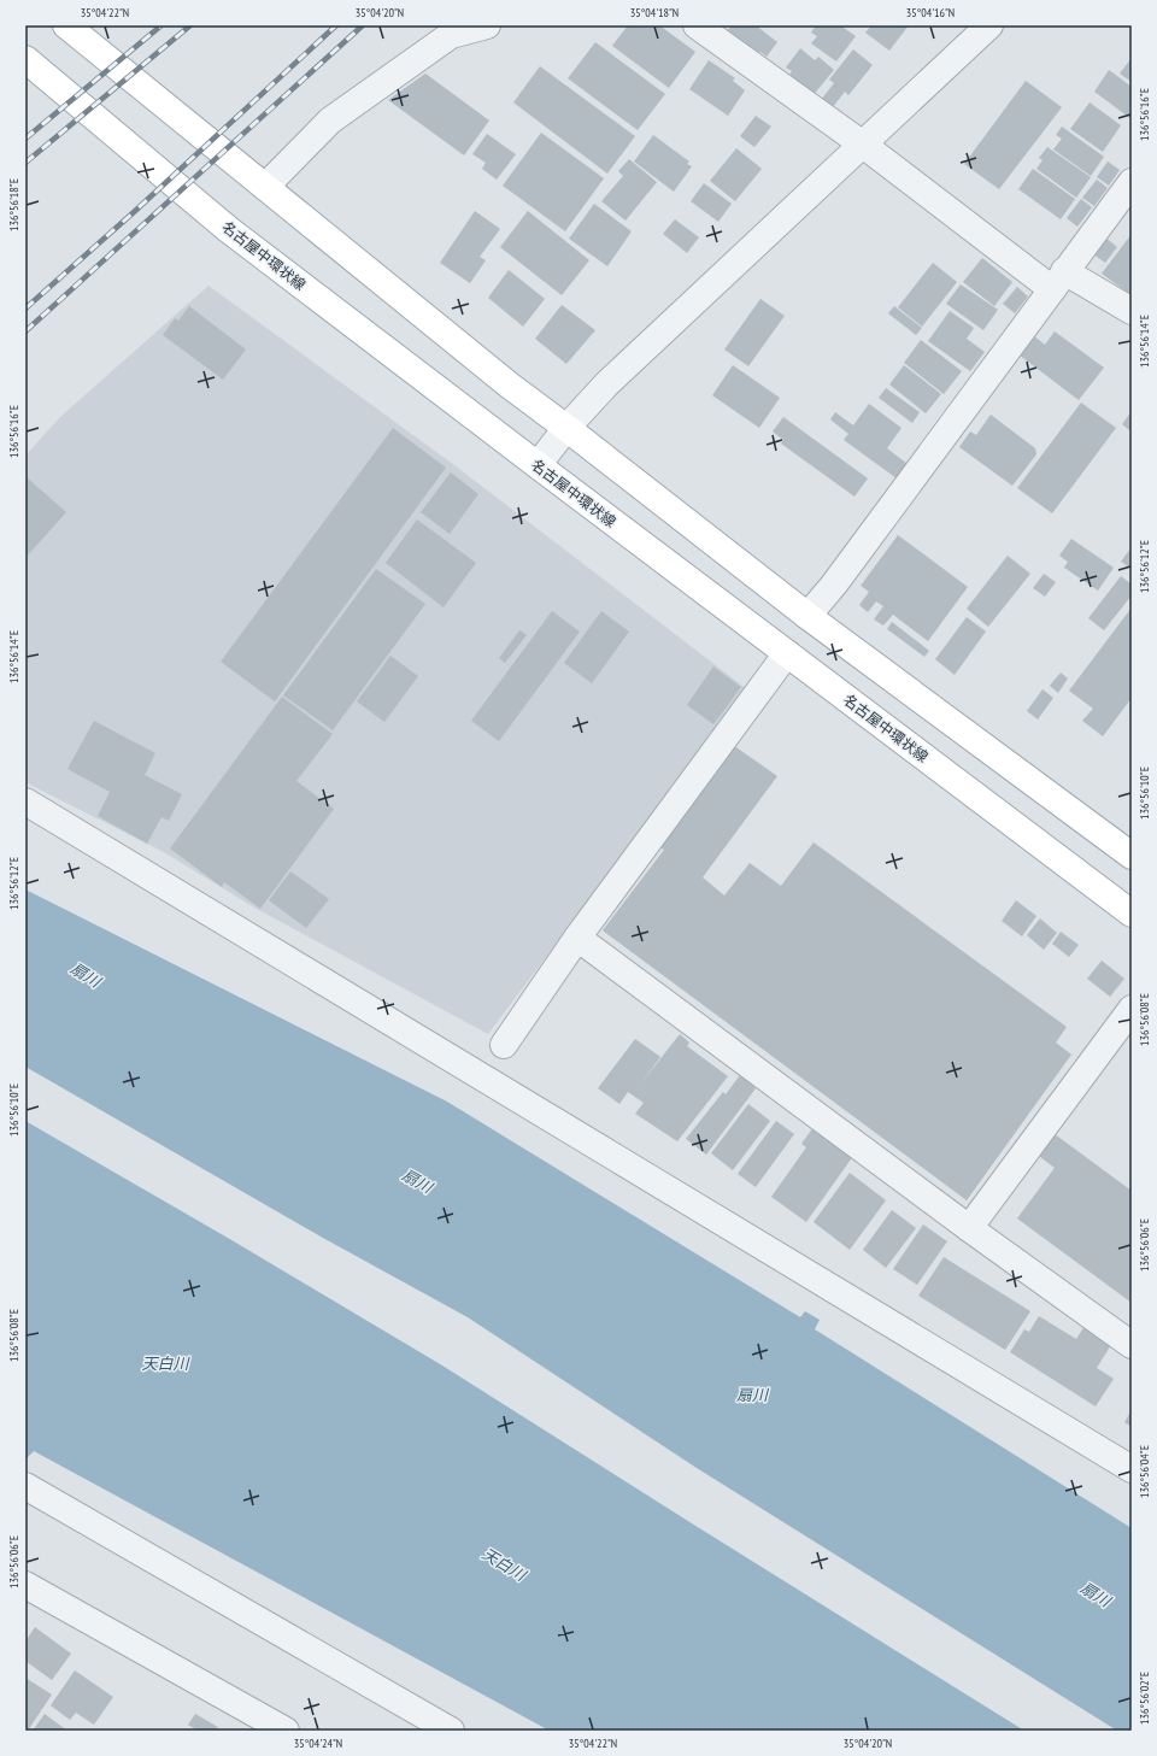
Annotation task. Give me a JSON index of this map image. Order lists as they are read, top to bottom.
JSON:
{
  "streets": {
    "main road": ["名古屋中環状線"]
  },
  "water": ["扇川", "天白川"],
  "coordinates": [
    "35°04'22\"N",
    "35°04'20\"N",
    "35°04'18\"N",
    "35°04'16\"N",
    "136°56'16\"E",
    "136°56'18\"E",
    "136°56'14\"E",
    "136°56'12\"E",
    "136°56'10\"E",
    "136°56'08\"E",
    "136°56'06\"E",
    "136°56'04\"E",
    "136°56'02\"E",
    "35°04'24\"N"
  ]
}
